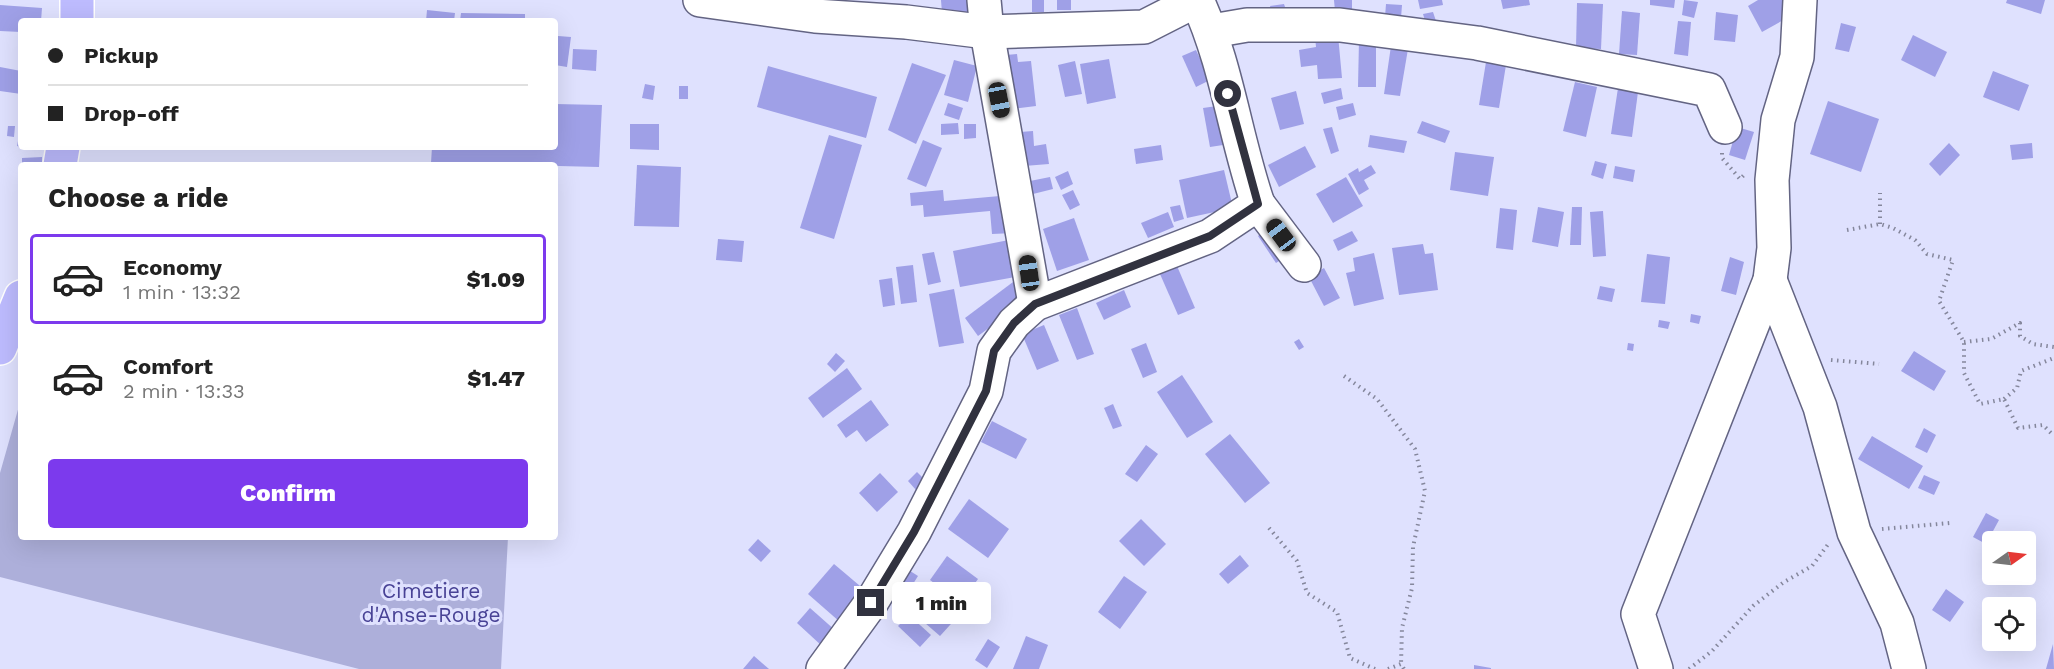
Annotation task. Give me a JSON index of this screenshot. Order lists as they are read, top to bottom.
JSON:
{
  "parks": ["Cimetiere d'Anse-Rouge"],
  "north": "right",
  "page": {
    "banner": ["Pickup", "Drop-off"],
    "heading": "Choose a ride",
    "list": [
      {
        "name": "Economy",
        "note": "1 min · 13:32",
        "value": "$1.09"
      },
      {
        "name": "Comfort",
        "note": "2 min · 13:33",
        "value": "$1.47"
      }
    ],
    "buttons": "Confirm",
    "bubble": "1 min"
  }
}
